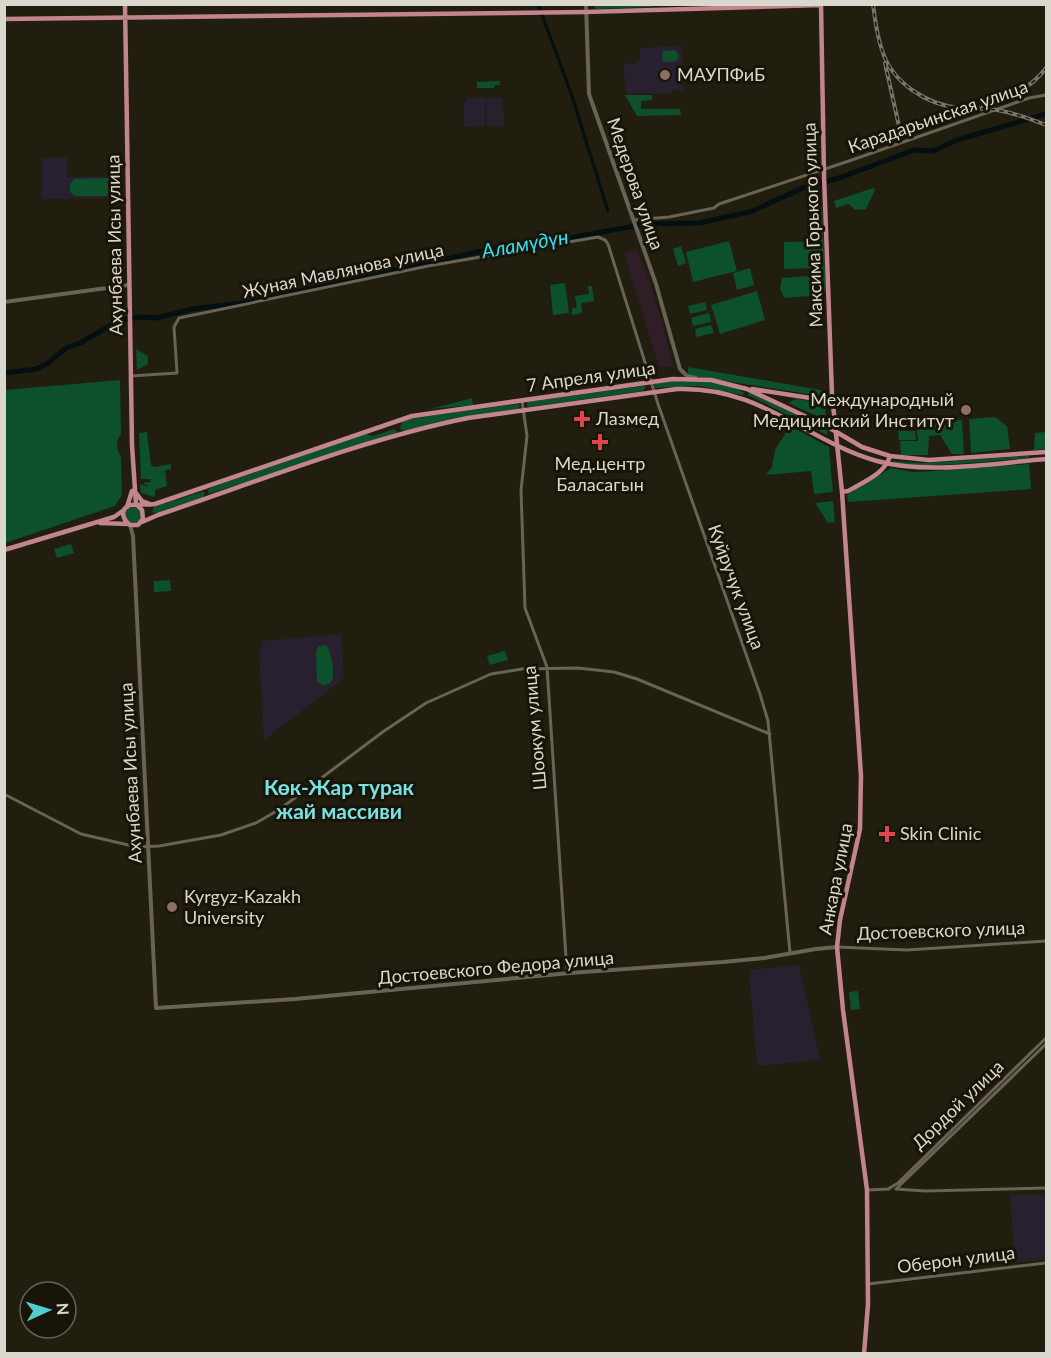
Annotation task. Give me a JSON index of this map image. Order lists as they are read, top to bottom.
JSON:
{
  "streets": {
    "main road": [
      "Медерова улица",
      "Максима Горького улица",
      "Ахунбаева Исы улица",
      "7 Апреля улица",
      "Анкара улица",
      "Достоевского Федора улица"
    ],
    "street": [
      "Карадарьинская улица",
      "Жуная Мавлянова улица",
      "Куйручук улица",
      "Шоокум улица",
      "Достоевского улица",
      "Дордой улица",
      "Оберон улица"
    ]
  },
  "crossings": [
    ["Карадарьинская улица", "Медерова улица"],
    ["Карадарьинская улица", "Максима Горького улица"],
    ["Максима Горького улица", "7 Апреля улица"],
    ["Максима Горького улица", "Анкара улица"],
    ["Ахунбаева Исы улица", "Жуная Мавлянова улица"],
    ["Ахунбаева Исы улица", "7 Апреля улица"],
    ["Ахунбаева Исы улица", "Достоевского Федора улица"],
    ["Жуная Мавлянова улица", "Куйручук улица"],
    ["7 Апреля улица", "Куйручук улица"],
    ["7 Апреля улица", "Шоокум улица"],
    ["7 Апреля улица", "Анкара улица"],
    ["Куйручук улица", "Достоевского Федора улица"],
    ["Шоокум улица", "Достоевского Федора улица"],
    ["Анкара улица", "Достоевского улица"],
    ["Анкара улица", "Достоевского Федора улица"],
    ["Анкара улица", "Оберон улица"],
    ["Достоевского улица", "Достоевского Федора улица"]
  ],
  "districts": ["Көк-Жар турак жай массиви"],
  "water": ["Аламүдүн"],
  "places": {
    "other": ["МАУПФиБ", "Международный Медицинский Институт", "Kyrgyz-Kazakh University"],
    "health": ["Лазмед", "Мед.центр Баласагын", "Skin Clinic"]
  },
  "north": "right"
}
